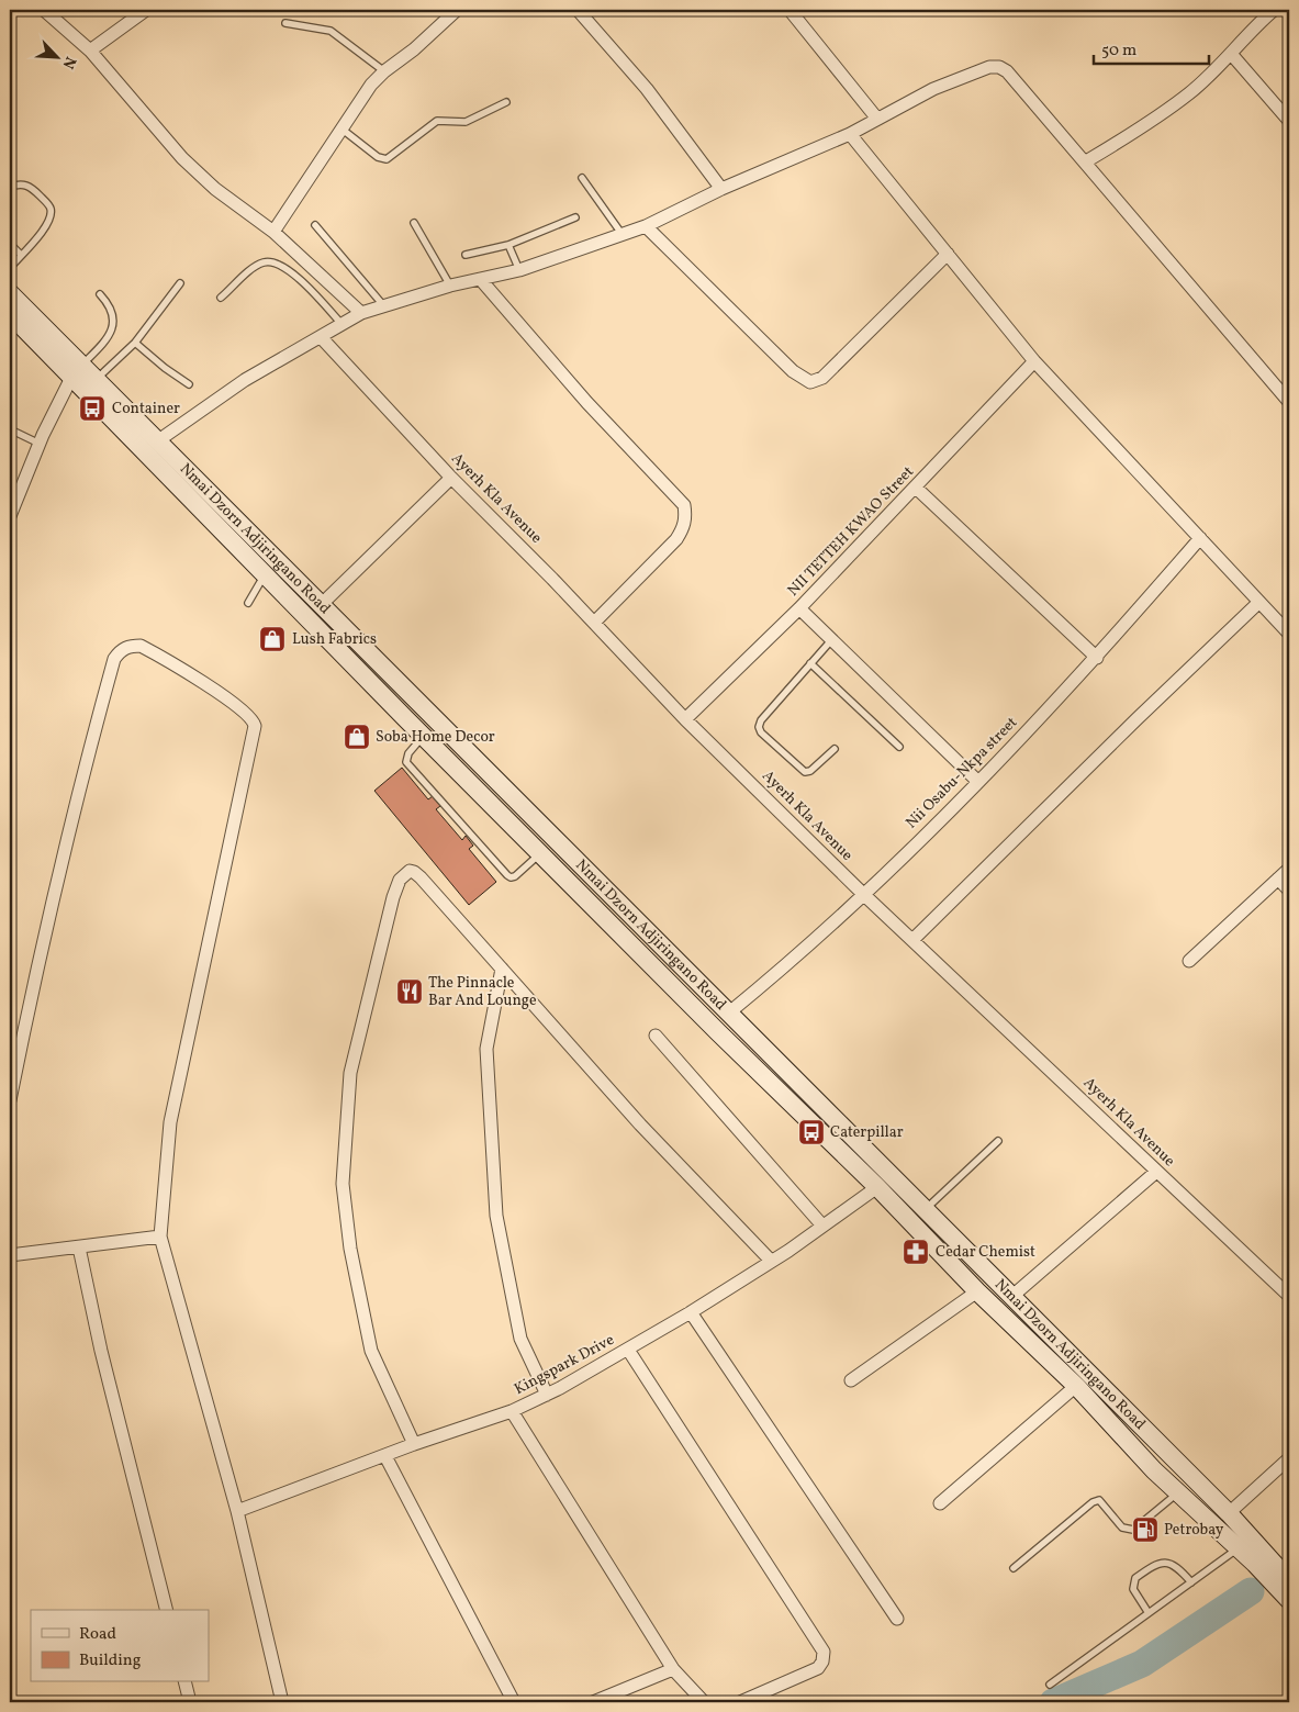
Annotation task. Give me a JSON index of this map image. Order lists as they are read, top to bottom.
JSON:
{
  "streets": {
    "main road": ["Nmai Dzorn Adjiringano Road"],
    "street": [
      "Ayerh Kla Avenue",
      "NII TETTEH KWAO Street",
      "Nii Osabu-Nkpa street",
      "Kingspark Drive"
    ]
  },
  "crossings": [
    ["Ayerh Kla Avenue", "NII TETTEH KWAO Street"],
    ["Ayerh Kla Avenue", "Nii Osabu-Nkpa street"],
    ["Nmai Dzorn Adjiringano Road", "Nii Osabu-Nkpa street"],
    ["Nmai Dzorn Adjiringano Road", "Kingspark Drive"]
  ],
  "places": {
    "bus stop": ["Container", "Caterpillar"],
    "shop": ["Lush Fabrics", "Soba Home Decor"],
    "restaurant": ["The Pinnacle Bar And Lounge"],
    "pharmacy": ["Cedar Chemist"],
    "fuel station": ["Petrobay"]
  },
  "legend": ["Road", "Building"],
  "scale_bar": "50 m",
  "north": "bottom right"
}
